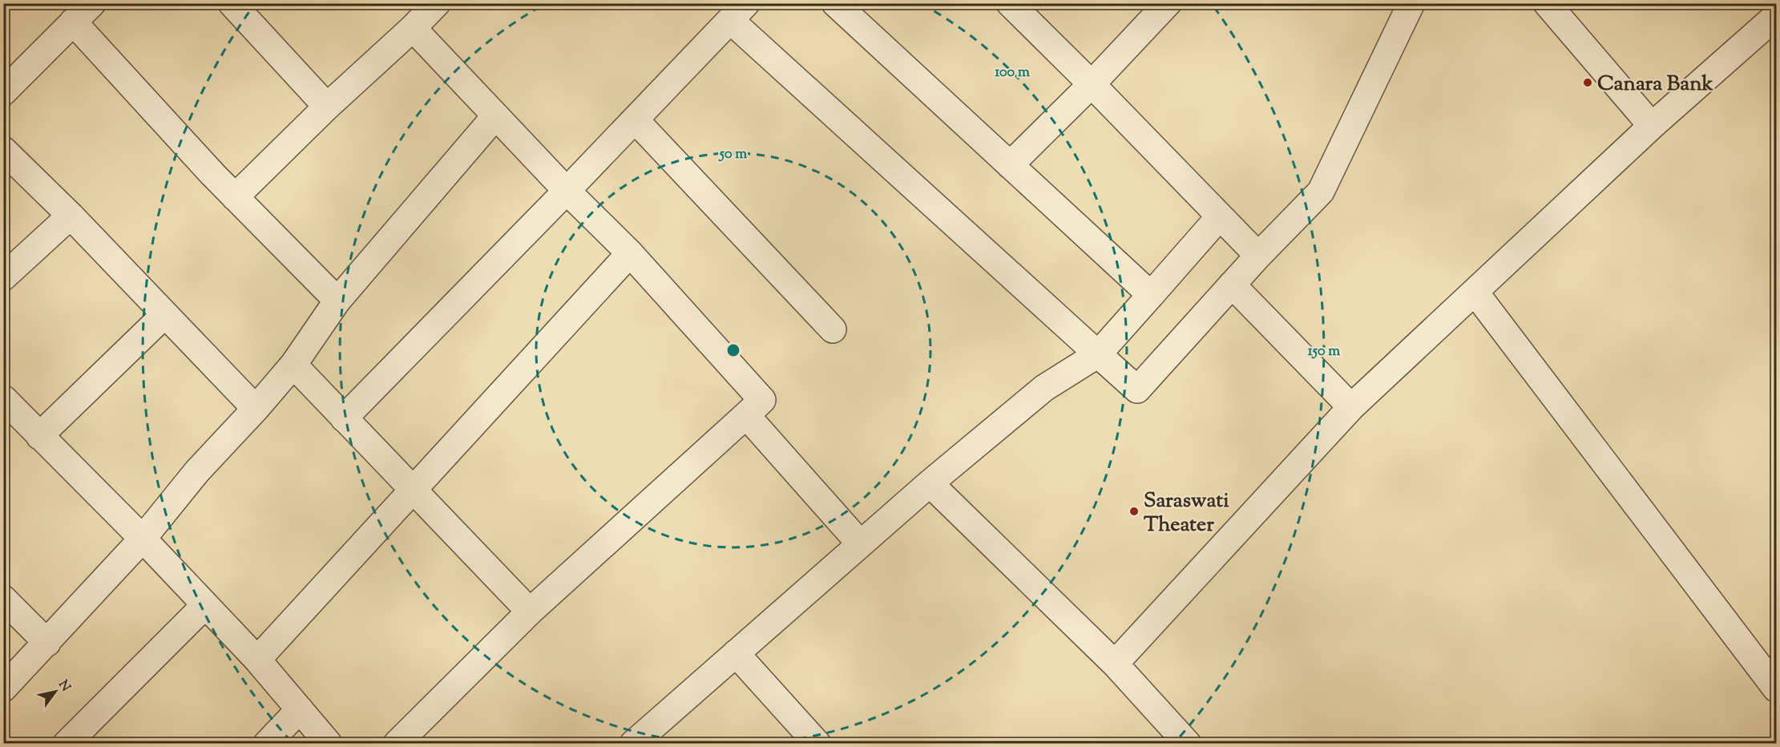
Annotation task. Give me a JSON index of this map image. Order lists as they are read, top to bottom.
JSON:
{
  "places": ["Canara Bank", "Saraswati Theater"],
  "north": "top right",
  "rings": ["100 m", "50 m", "150 m"]
}
